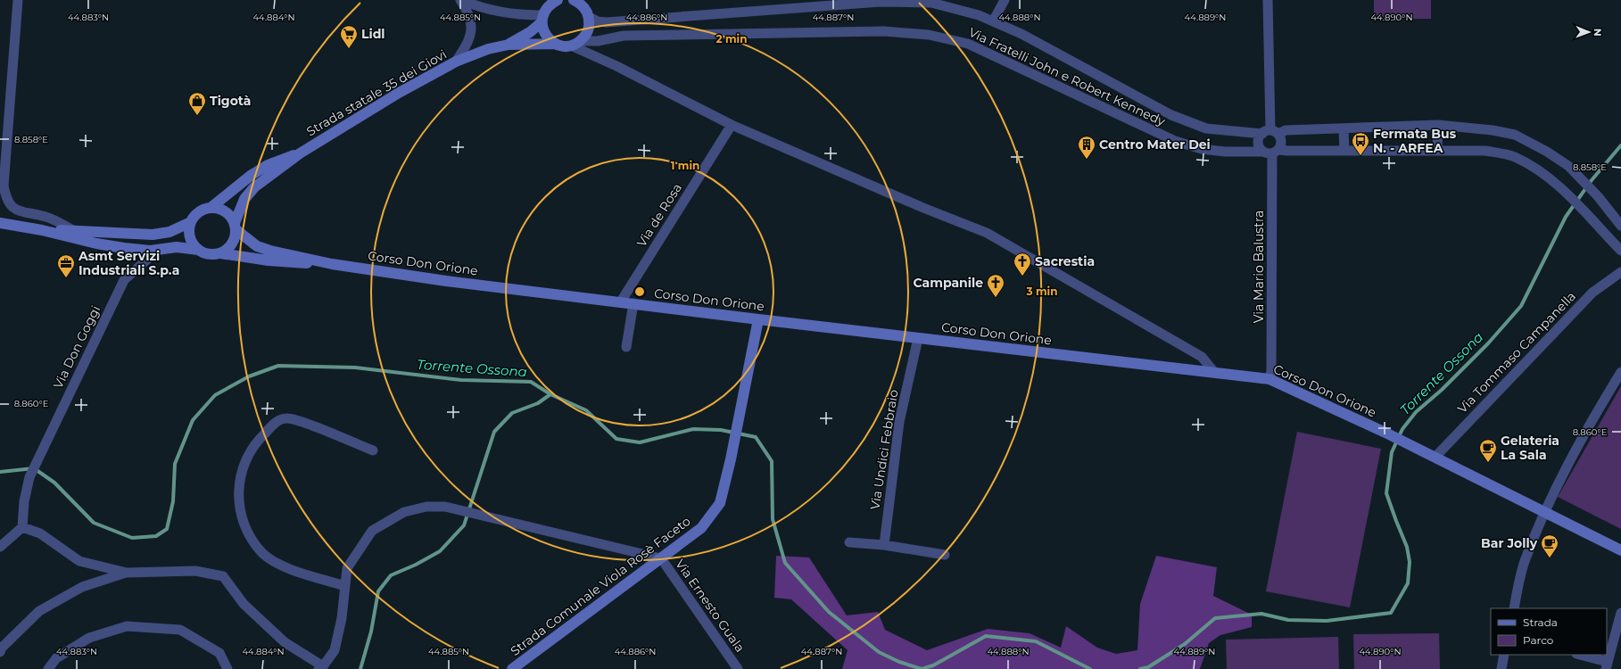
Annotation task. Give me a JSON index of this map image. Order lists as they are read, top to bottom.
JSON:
{
  "streets": {
    "street": [
      "Via Fratelli John e Robert Kennedy",
      "Strada statale 35 dei Giovi",
      "Via de Rosa",
      "Corso Don Orione",
      "Via Mario Balustra",
      "Via Don Goggi",
      "Via Tommaso Campanella",
      "Via Undici Febbraio",
      "Strada Comunale Viola Rosè Faceto",
      "Via Ernesto Guala"
    ]
  },
  "crossings": [
    ["Via Fratelli John e Robert Kennedy", "Strada statale 35 dei Giovi"],
    ["Via Fratelli John e Robert Kennedy", "Via Mario Balustra"],
    ["Strada statale 35 dei Giovi", "Corso Don Orione"],
    ["Via de Rosa", "Corso Don Orione"],
    ["Corso Don Orione", "Via Mario Balustra"],
    ["Corso Don Orione", "Via Tommaso Campanella"],
    ["Corso Don Orione", "Via Undici Febbraio"],
    ["Corso Don Orione", "Strada Comunale Viola Rosè Faceto"],
    ["Strada Comunale Viola Rosè Faceto", "Via Ernesto Guala"]
  ],
  "water": ["Torrente Ossona"],
  "places": {
    "supermarket": ["Lidl"],
    "shop": ["Tigotà"],
    "bus stop": ["Fermata Bus N. - ARFEA"],
    "building": ["Centro Mater Dei"],
    "church": ["Sacrestia", "Campanile"],
    "office": ["Asmt Servizi Industriali S.p.a"],
    "cafe": ["Gelateria La Sala", "Bar Jolly"]
  },
  "legend": ["Strada", "Parco"],
  "north": "right",
  "coordinates": [
    "44.883°N",
    "44.884°N",
    "44.885°N",
    "44.886°N",
    "44.887°N",
    "44.888°N",
    "44.889°N",
    "44.890°N",
    "8.858°E",
    "8.860°E"
  ],
  "rings": ["2 min", "1 min", "3 min"]
}
